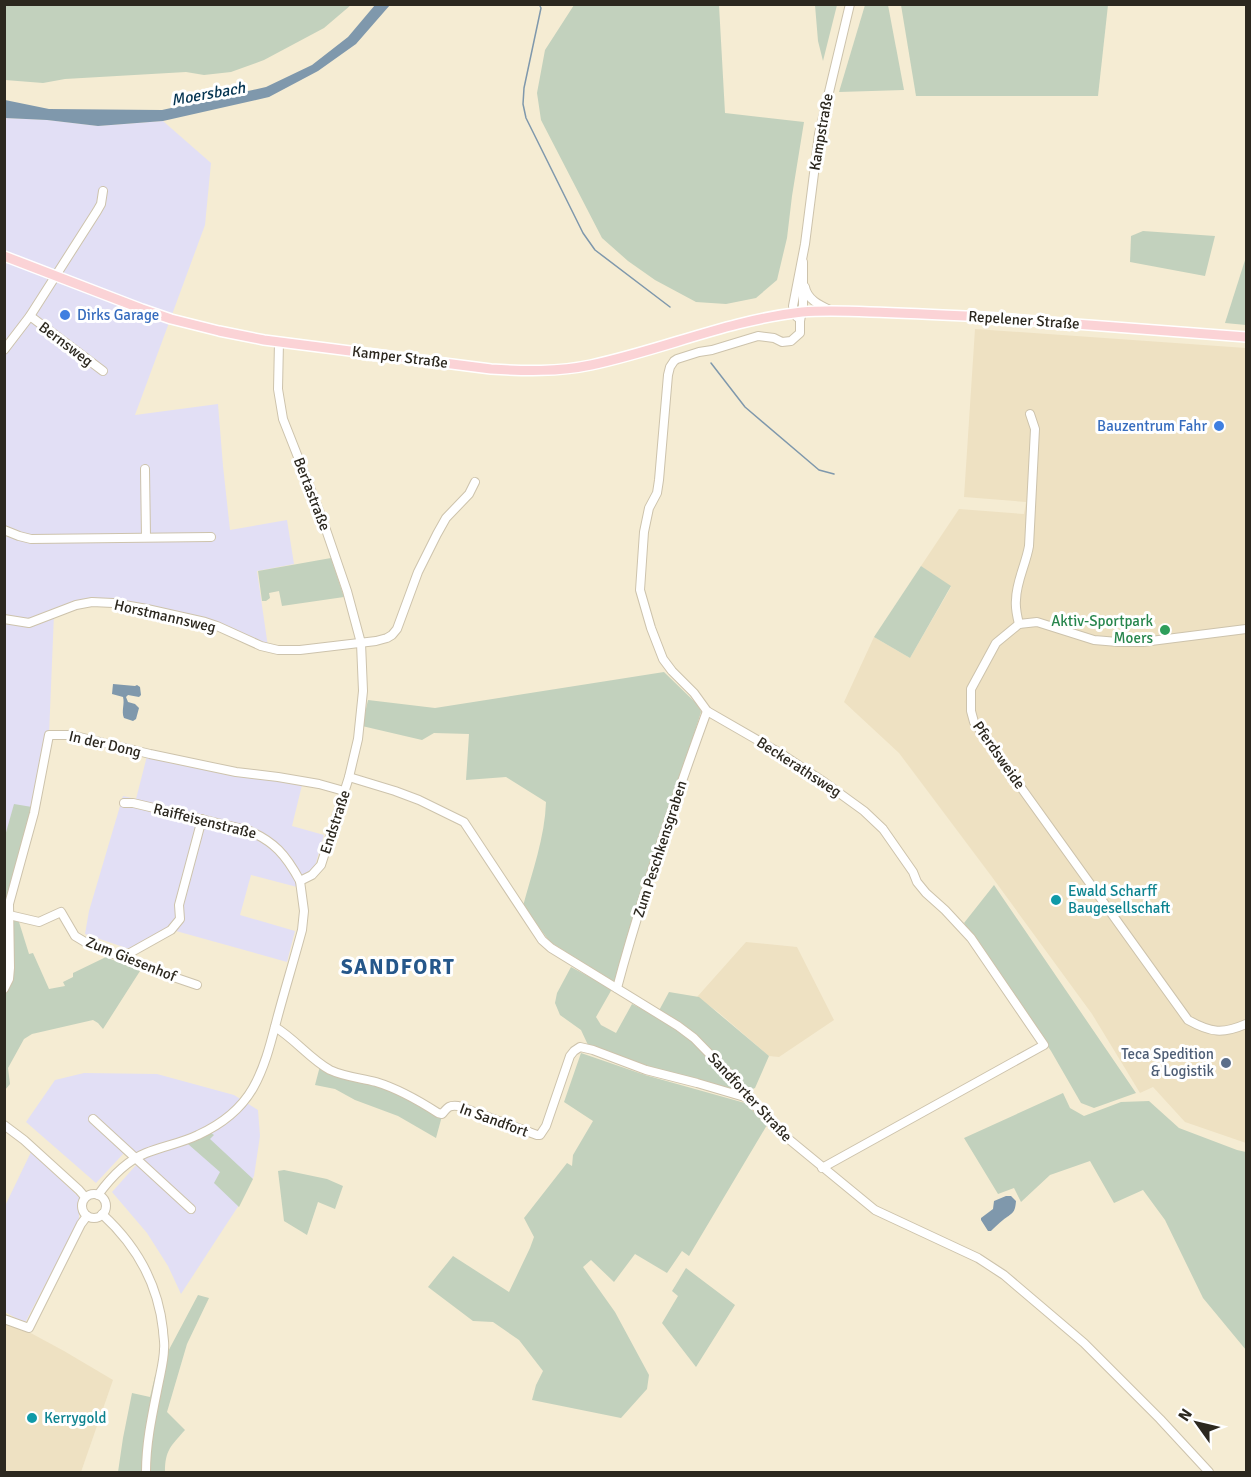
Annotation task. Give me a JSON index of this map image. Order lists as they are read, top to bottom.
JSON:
{
  "streets": {
    "main road": ["Repelener Straße", "Kamper Straße"],
    "street": [
      "Kampstraße",
      "Bernsweg",
      "Bertastraße",
      "Horstmannsweg",
      "In der Dong",
      "Pferdsweide",
      "Beckerathsweg",
      "Raiffeisenstraße",
      "Endstraße",
      "Zum Peschkensgraben",
      "Zum Giesenhof",
      "Sandforter Straße",
      "In Sandfort"
    ]
  },
  "crossings": [
    ["Kampstraße", "Repelener Straße"],
    ["Kampstraße", "Kamper Straße"],
    ["Kampstraße", "Beckerathsweg"],
    ["Repelener Straße", "Kamper Straße"],
    ["Repelener Straße", "Beckerathsweg"],
    ["Bernsweg", "Kamper Straße"],
    ["Kamper Straße", "Bertastraße"],
    ["Kamper Straße", "Beckerathsweg"],
    ["Bertastraße", "Horstmannsweg"],
    ["Bertastraße", "Endstraße"],
    ["Horstmannsweg", "Endstraße"],
    ["In der Dong", "Endstraße"],
    ["In der Dong", "Zum Giesenhof"],
    ["Beckerathsweg", "Zum Peschkensgraben"],
    ["Beckerathsweg", "Sandforter Straße"],
    ["Raiffeisenstraße", "Endstraße"],
    ["Endstraße", "Sandforter Straße"],
    ["Zum Peschkensgraben", "Sandforter Straße"],
    ["Sandforter Straße", "In Sandfort"]
  ],
  "districts": ["SANDFORT"],
  "water": ["Moersbach"],
  "places": [
    "Dirks Garage",
    "Bauzentrum Fahr",
    "Aktiv-Sportpark Moers",
    "Ewald Scharff Baugesellschaft",
    "Teca Spedition & Logistik",
    "Kerrygold"
  ],
  "north": "top left"
}
